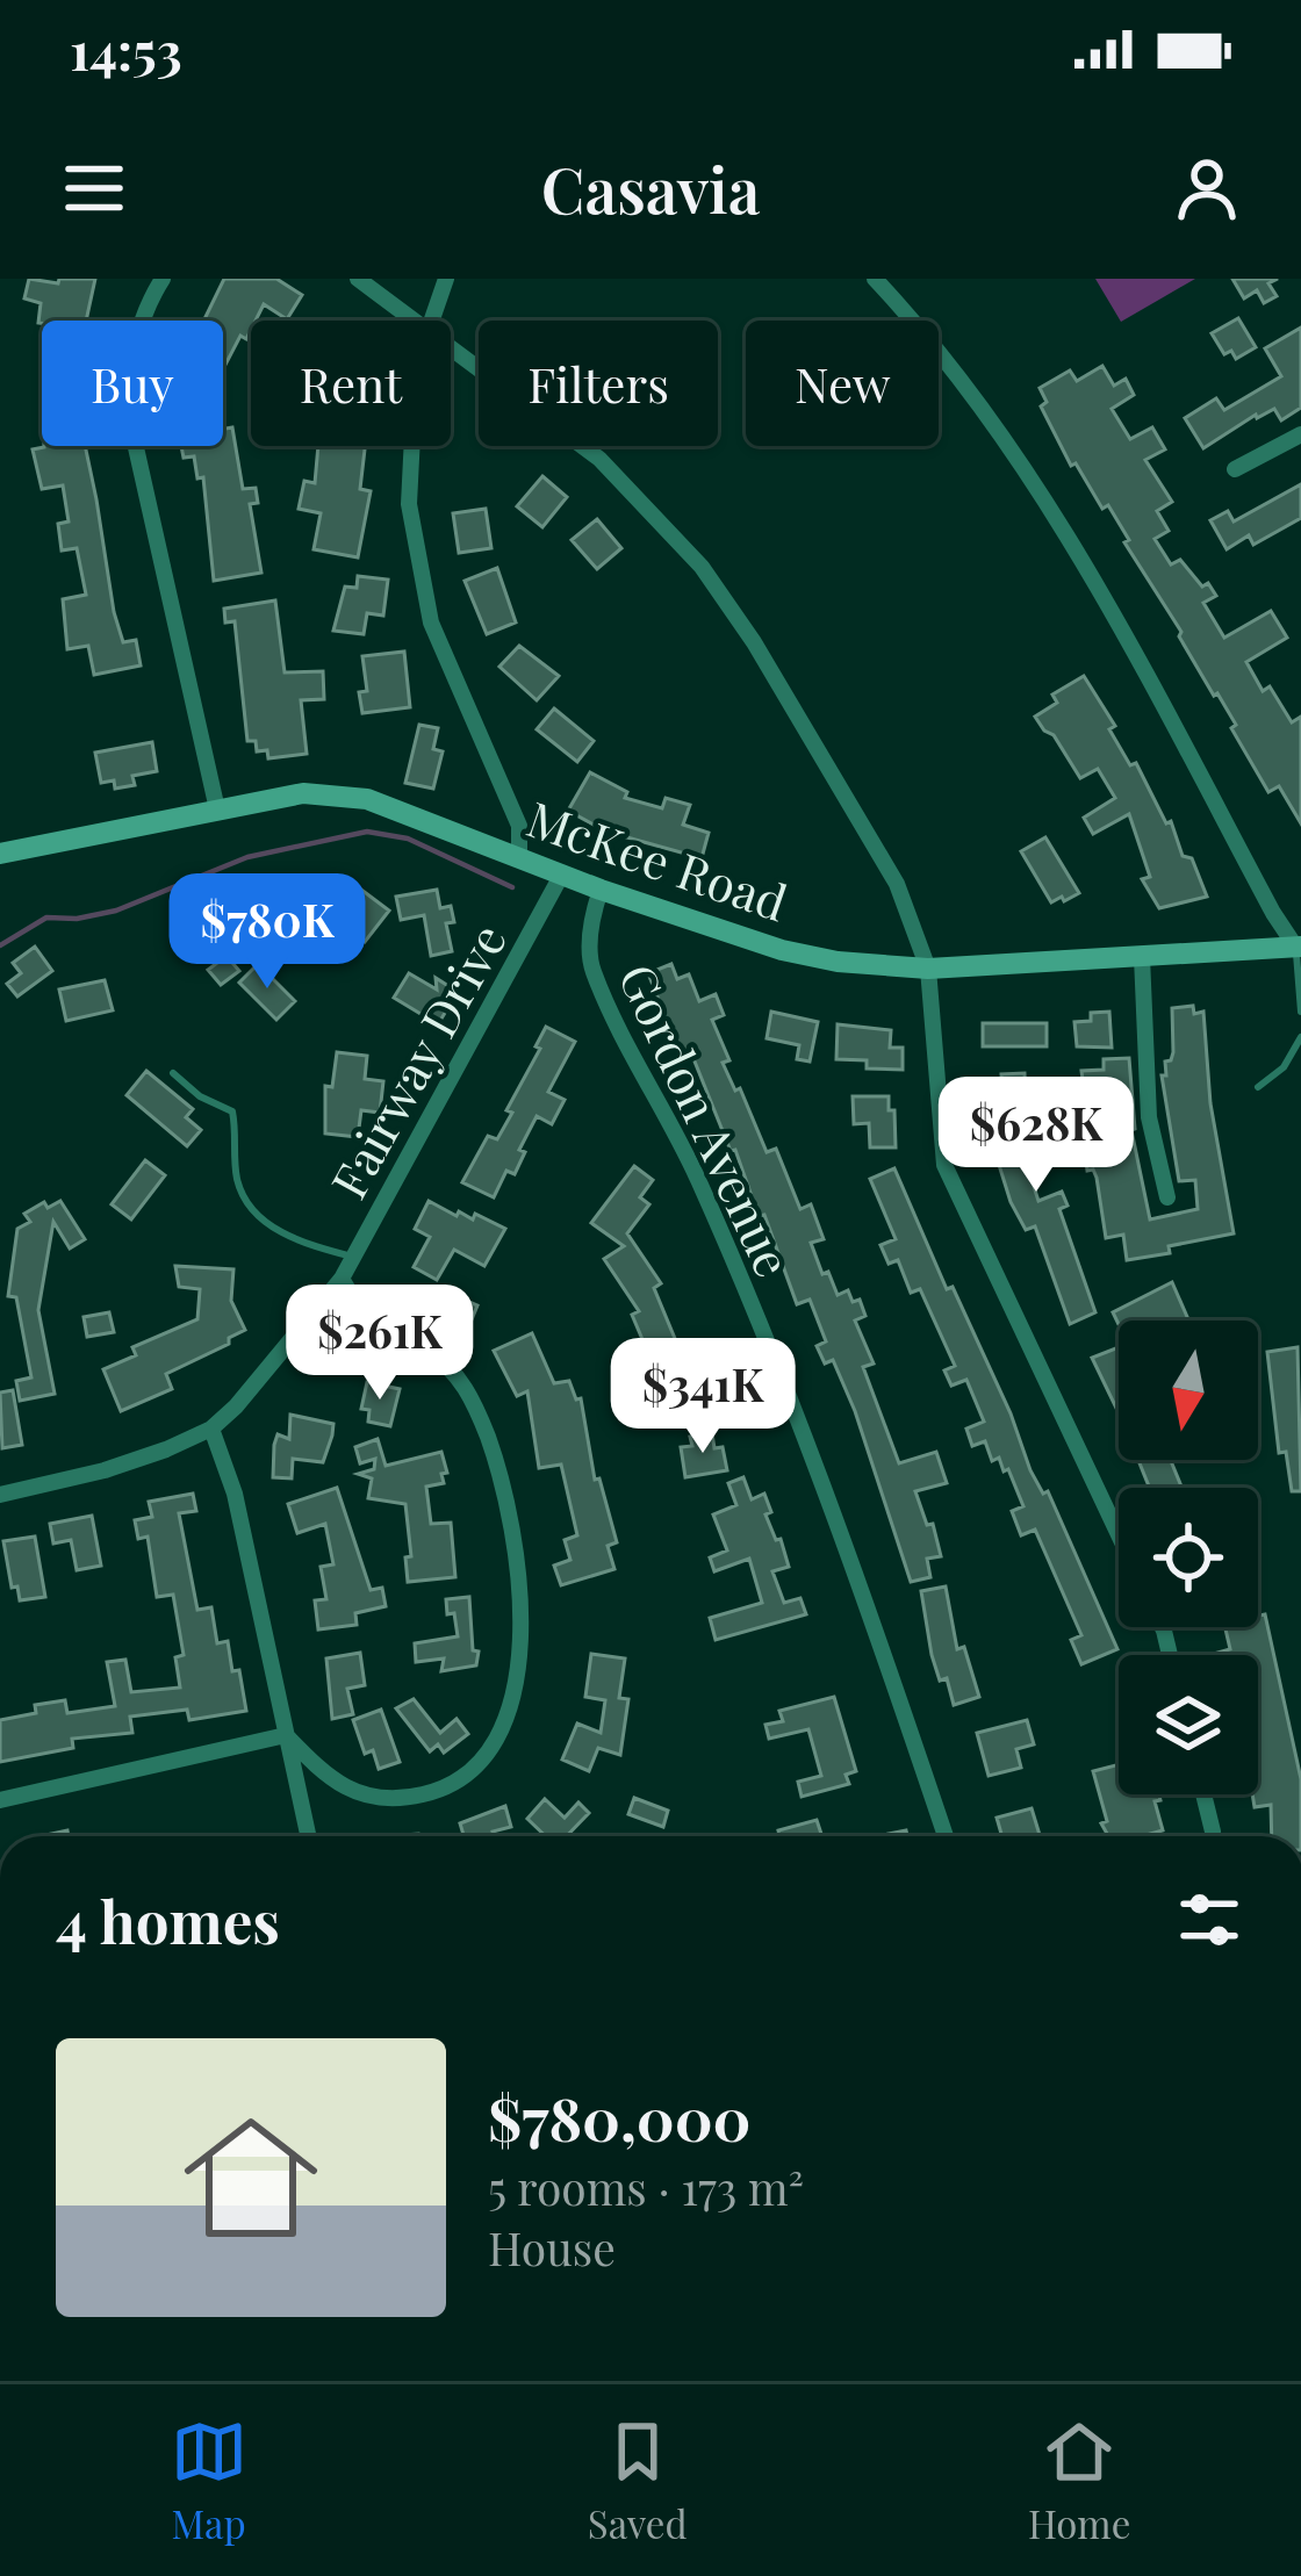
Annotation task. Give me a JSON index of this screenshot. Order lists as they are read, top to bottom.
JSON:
{
  "streets": {
    "street": ["McKee Road", "Fairway Drive", "Gordon Avenue"]
  },
  "crossings": [
    ["McKee Road", "Fairway Drive"],
    ["McKee Road", "Gordon Avenue"]
  ],
  "north": "bottom",
  "page": {
    "status": "14:53",
    "header": "Casavia",
    "chip": [
      "Buy",
      "Rent",
      "Filters",
      "New"
    ],
    "price": [
      "$780K",
      "$628K",
      "$261K",
      "$341K"
    ],
    "heading": "4 homes",
    "list": [
      {
        "name": "$780,000",
        "note": "5 rooms · 173 m² · House"
      }
    ],
    "tabs": ["Map", "Saved", "Home"]
  }
}
